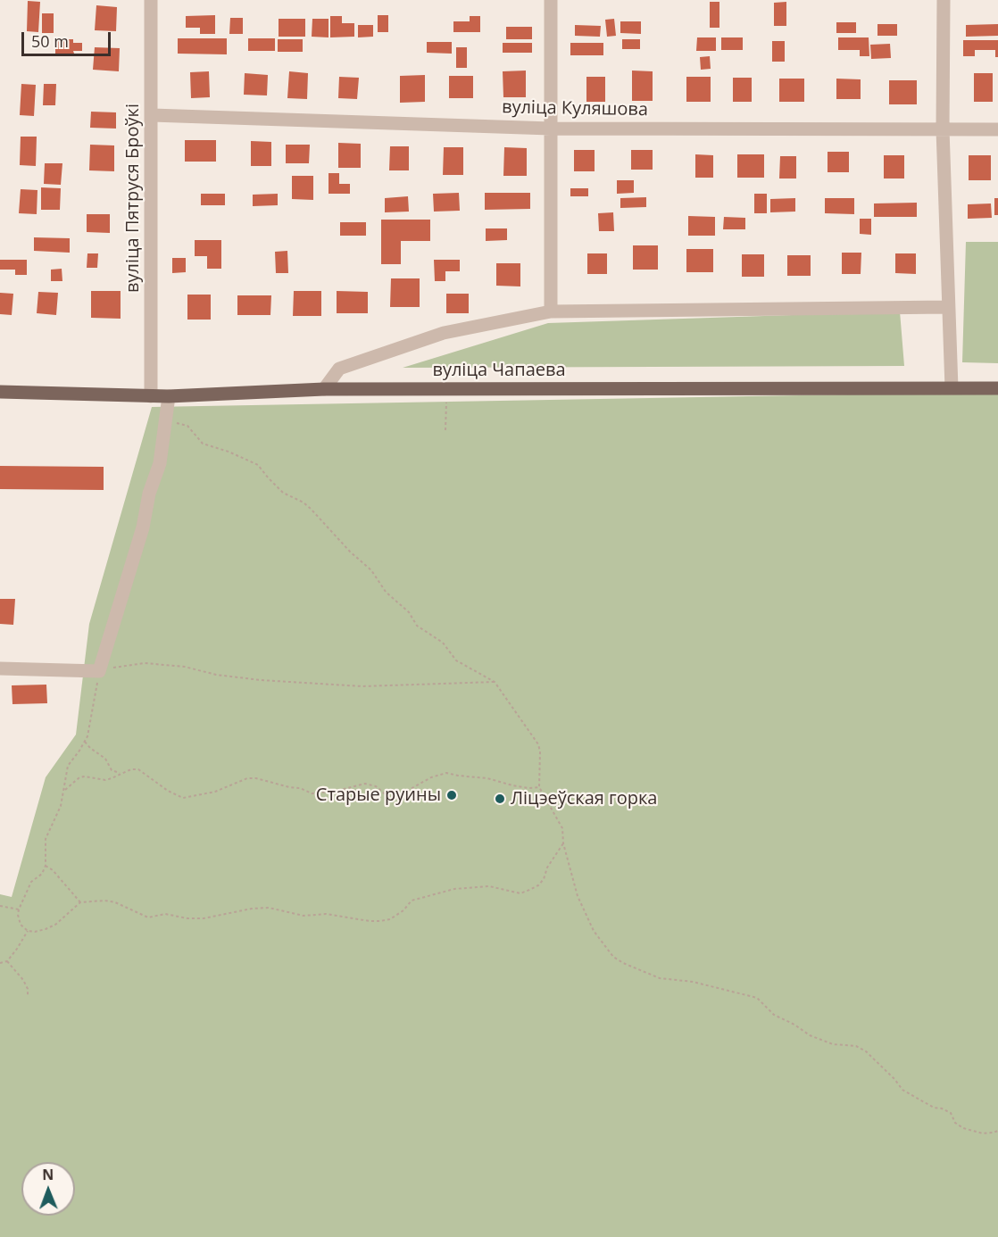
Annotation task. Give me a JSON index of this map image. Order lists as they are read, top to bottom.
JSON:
{
  "streets": {
    "main road": ["вуліца Чапаева"],
    "street": ["вуліца Куляшова", "вуліца Пятруся Броўкі"]
  },
  "crossings": [
    ["вуліца Куляшова", "вуліца Пятруся Броўкі"],
    ["вуліца Пятруся Броўкі", "вуліца Чапаева"]
  ],
  "places": ["Старые руины", "Ліцэеўская горка"],
  "scale_bar": "50 m",
  "north": "top"
}
